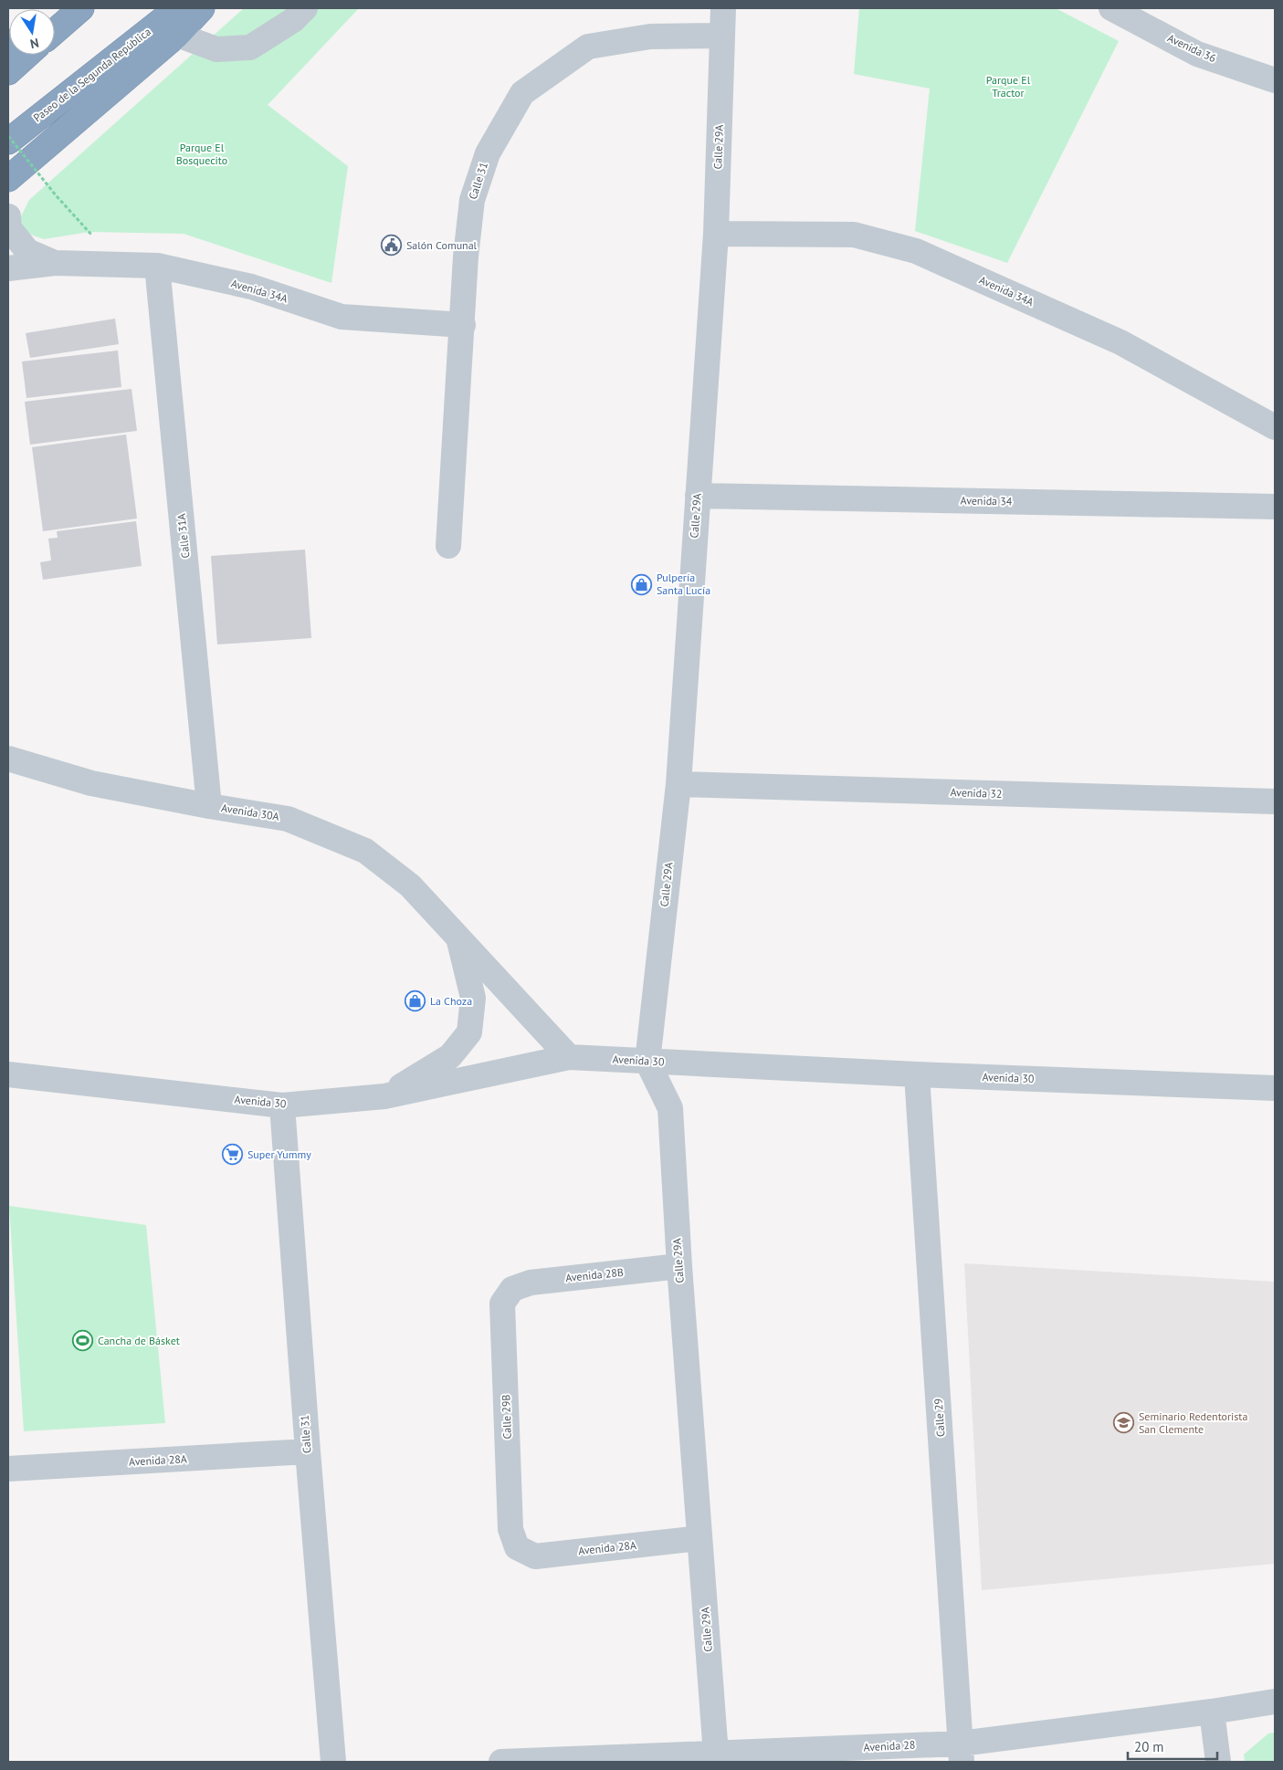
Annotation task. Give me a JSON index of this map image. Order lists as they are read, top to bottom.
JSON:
{
  "streets": {
    "highway": ["Paseo de la Segunda República"],
    "street": [
      "Avenida 36",
      "Calle 29A",
      "Calle 31",
      "Avenida 34A",
      "Avenida 34",
      "Calle 31A",
      "Avenida 32",
      "Avenida 30A",
      "Avenida 30",
      "Avenida 28B",
      "Calle 29B",
      "Calle 29",
      "Avenida 28A",
      "Avenida 28"
    ]
  },
  "crossings": [
    ["Calle 29A", "Calle 31"],
    ["Calle 29A", "Avenida 34A"],
    ["Calle 29A", "Avenida 34"],
    ["Calle 29A", "Avenida 32"],
    ["Calle 29A", "Avenida 30"],
    ["Calle 29A", "Avenida 28B"],
    ["Calle 29A", "Avenida 28A"],
    ["Calle 29A", "Avenida 28"],
    ["Calle 31", "Avenida 34A"],
    ["Calle 31", "Avenida 30"],
    ["Calle 31", "Avenida 28A"],
    ["Avenida 34A", "Calle 31A"],
    ["Calle 31A", "Avenida 30A"],
    ["Avenida 30A", "Avenida 30"],
    ["Avenida 30", "Calle 29"],
    ["Avenida 28B", "Calle 29B"],
    ["Calle 29B", "Avenida 28A"],
    ["Calle 29", "Avenida 28"]
  ],
  "parks": ["Parque El Tractor", "Parque El Bosquecito"],
  "places": {
    "public building": ["Salón Comunal"],
    "shop": ["Pulpería Santa Lucía", "La Choza"],
    "supermarket": ["Super Yummy"],
    "sports": ["Cancha de Básket"],
    "school or university": ["Seminario Redentorista San Clemente"]
  },
  "scale_bar": "20 m",
  "north": "bottom"
}
